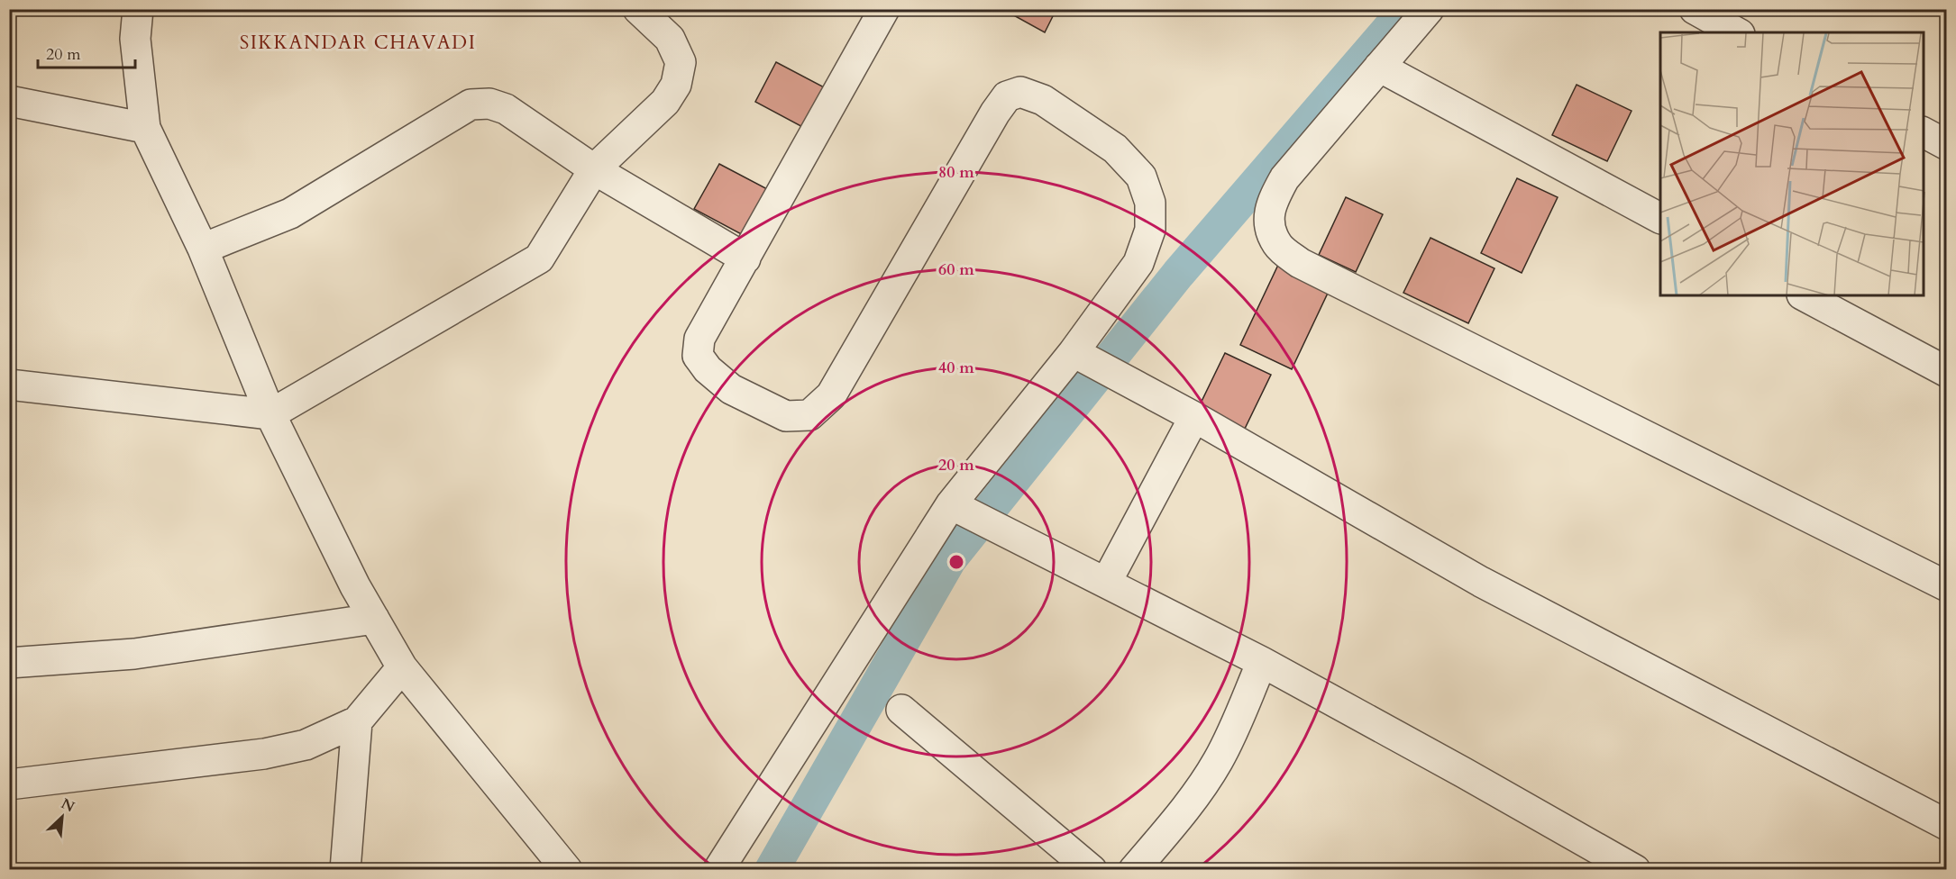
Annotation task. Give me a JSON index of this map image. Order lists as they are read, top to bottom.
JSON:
{
  "districts": ["SIKKANDAR CHAVADI"],
  "scale_bar": "20 m",
  "north": "top right",
  "rings": [
    "80 m",
    "60 m",
    "40 m",
    "20 m"
  ]
}
